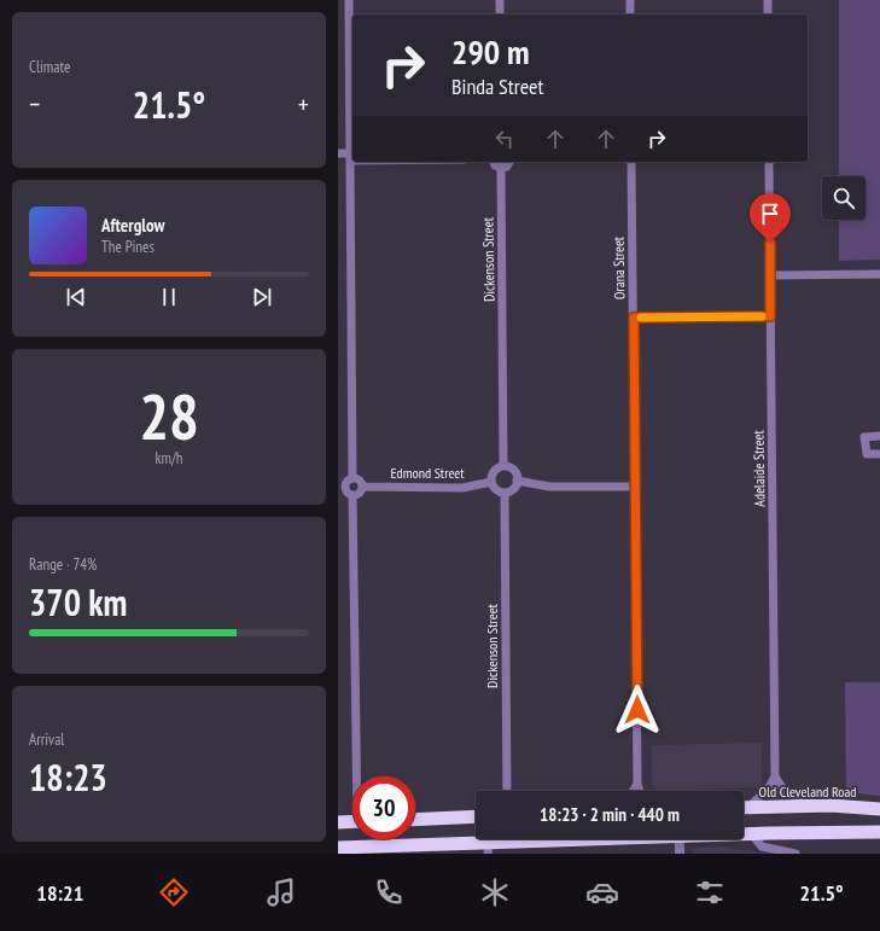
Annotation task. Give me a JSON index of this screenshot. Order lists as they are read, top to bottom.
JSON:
{
  "streets": {
    "highway": ["Old Cleveland Road"],
    "street": [
      "Dickenson Street",
      "Orana Street",
      "Adelaide Street",
      "Edmond Street"
    ]
  },
  "crossings": [
    ["Dickenson Street", "Edmond Street"]
  ],
  "page": {
    "tile": [
      "Climate",
      ["28", "km/h"],
      ["Range · 74%", "370 km"],
      ["Arrival", "18:23"]
    ],
    "turn": ["290 m", "Binda Street"],
    "heat": ["−", "21.5°", "+"],
    "song": ["Afterglow", "The Pines"],
    "limit": "30",
    "trip": "18:23 · 2 min · 440 m",
    "tabs": ["18:21", "21.5°"]
  }
}
